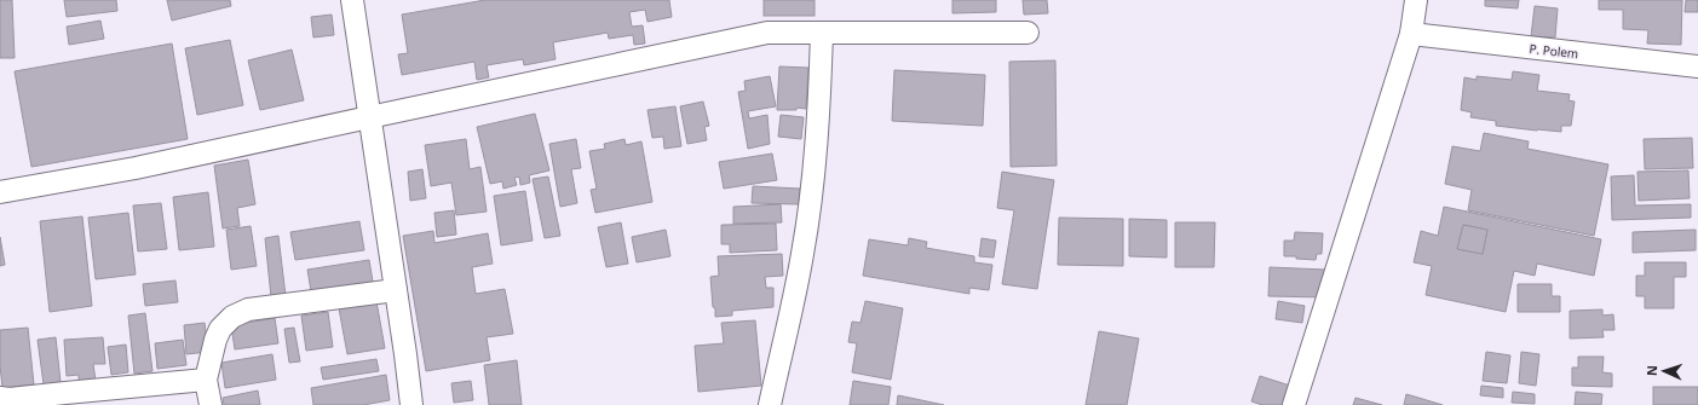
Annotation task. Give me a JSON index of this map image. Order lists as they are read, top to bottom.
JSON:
{
  "streets": {
    "street": ["P. Polem"]
  },
  "north": "left"
}
